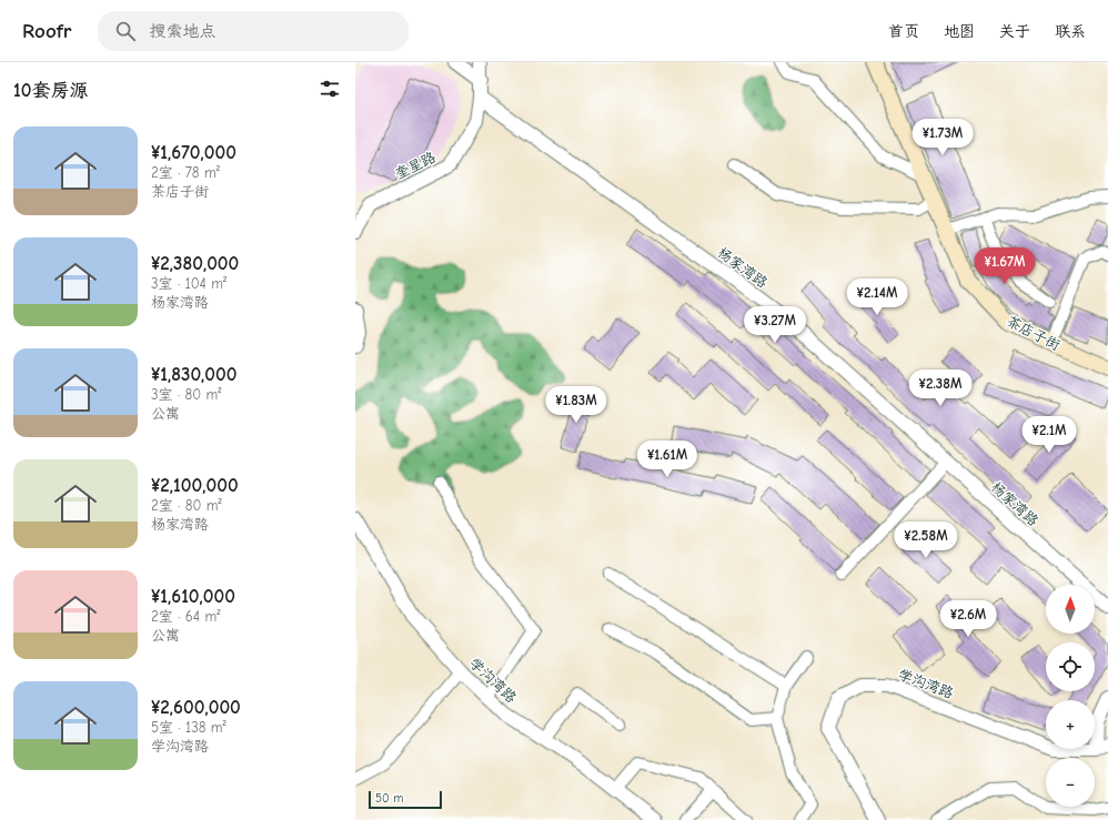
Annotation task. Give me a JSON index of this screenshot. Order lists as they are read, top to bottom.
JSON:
{
  "streets": {
    "main road": ["茶店子街"],
    "street": ["奎星路", "杨家湾路", "学沟湾路"]
  },
  "crossings": [
    ["奎星路", "杨家湾路"]
  ],
  "scale_bar": "50 m",
  "north": "top",
  "page": {
    "header": "Roofr",
    "search": "搜索地点",
    "nav": [
      "首页",
      "地图",
      "关于",
      "联系"
    ],
    "heading": "10套房源",
    "list": [
      {
        "name": "¥1,670,000",
        "note": "2室 · 78 m² · 茶店子街"
      },
      {
        "name": "¥2,380,000",
        "note": "3室 · 104 m² · 杨家湾路"
      },
      {
        "name": "¥1,830,000",
        "note": "3室 · 80 m² · 公寓"
      },
      {
        "name": "¥2,100,000",
        "note": "2室 · 80 m² · 杨家湾路"
      },
      {
        "name": "¥1,610,000",
        "note": "2室 · 64 m² · 公寓"
      },
      {
        "name": "¥2,600,000",
        "note": "5室 · 138 m² · 学沟湾路"
      }
    ],
    "price": [
      "¥1.73M",
      "¥1.67M",
      "¥2.14M",
      "¥3.27M",
      "¥2.38M",
      "¥1.83M",
      "¥2.1M",
      "¥1.61M",
      "¥2.58M",
      "¥2.6M"
    ],
    "map_buttons": ["+", "−"],
    "scale": "50 m"
  }
}
